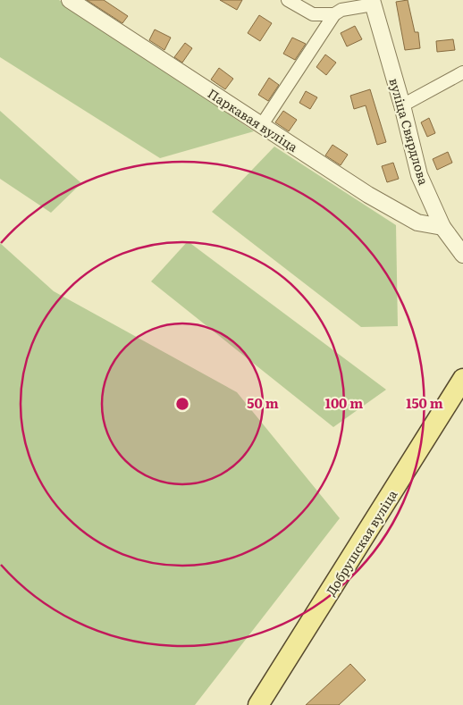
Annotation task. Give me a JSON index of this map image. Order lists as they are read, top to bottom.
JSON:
{
  "streets": {
    "main road": ["Добрушская вуліца"],
    "street": ["Паркавая вуліца", "вуліца Свярдлова"]
  },
  "crossings": [
    ["Паркавая вуліца", "вуліца Свярдлова"]
  ],
  "rings": ["50 m", "100 m", "150 m"]
}
